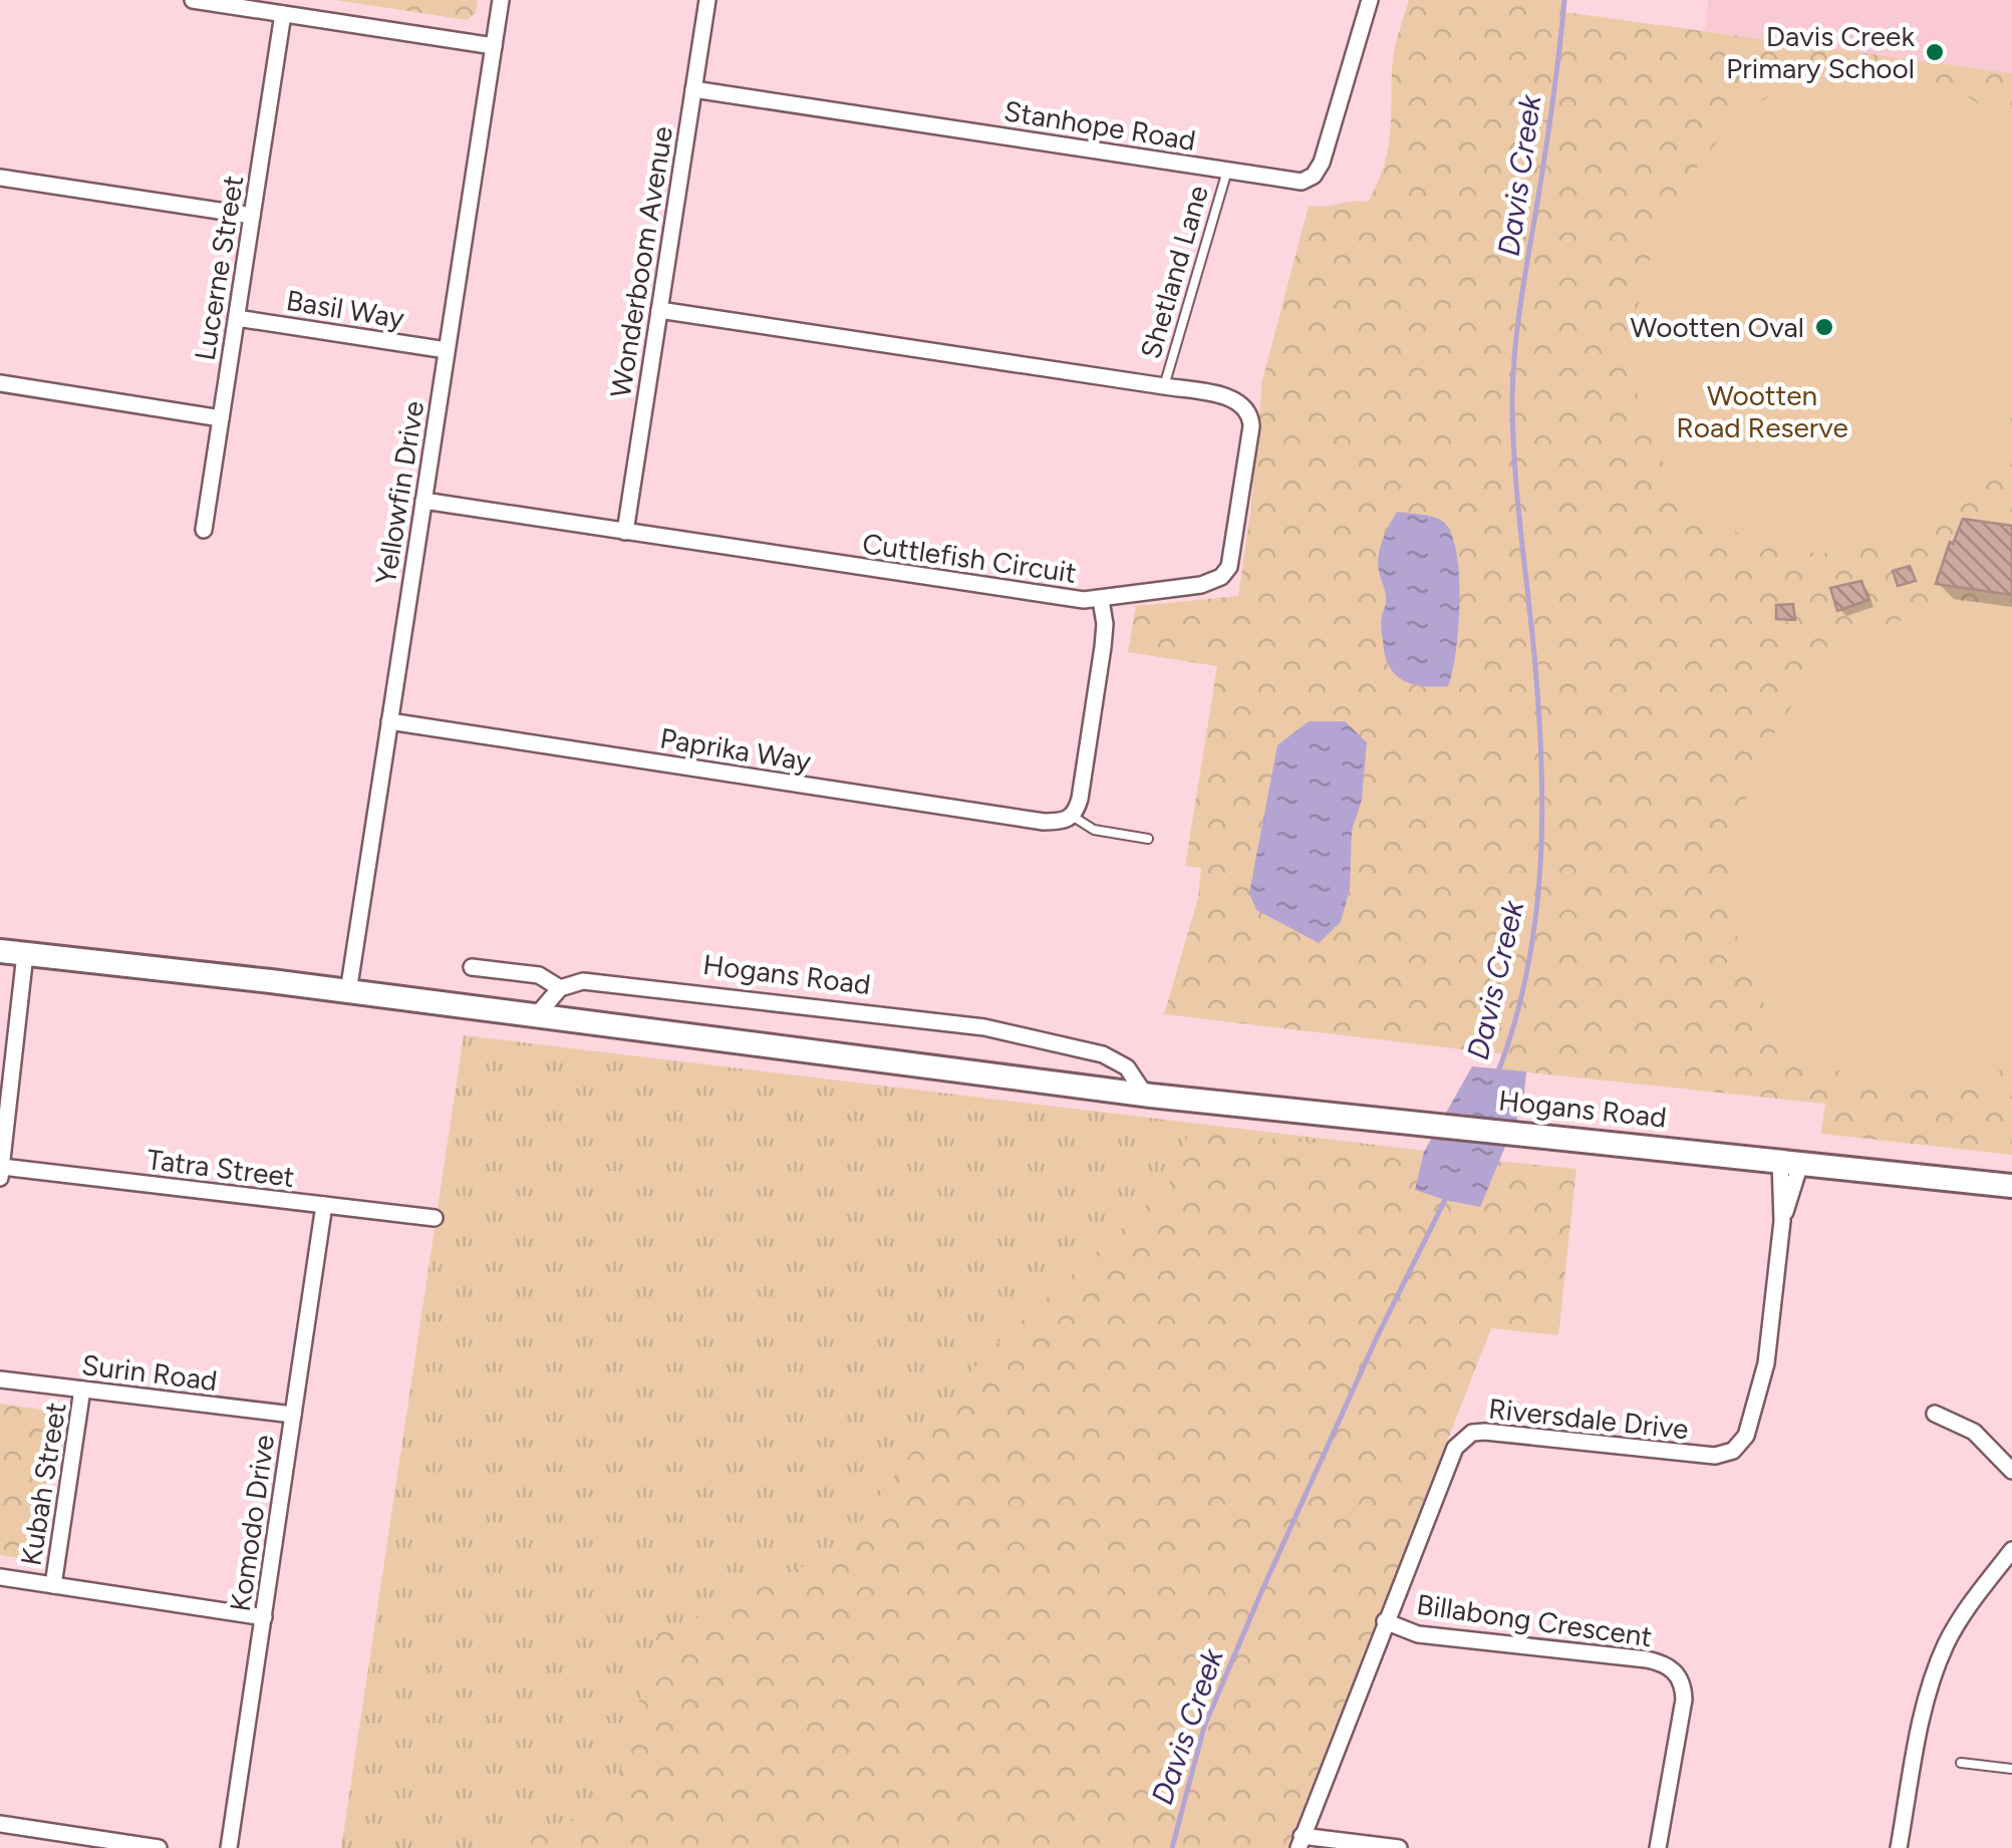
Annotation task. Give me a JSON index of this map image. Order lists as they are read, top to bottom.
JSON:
{
  "streets": {
    "street": [
      "Stanhope Road",
      "Wonderboom Avenue",
      "Lucerne Street",
      "Basil Way",
      "Yellowfin Drive",
      "Cuttlefish Circuit",
      "Paprika Way",
      "Hogans Road",
      "Tatra Street",
      "Surin Road",
      "Riversdale Drive",
      "Kubah Street",
      "Komodo Drive",
      "Billabong Crescent"
    ],
    "lane": ["Shetland Lane"]
  },
  "crossings": [
    ["Stanhope Road", "Wonderboom Avenue"],
    ["Stanhope Road", "Shetland Lane"],
    ["Wonderboom Avenue", "Cuttlefish Circuit"],
    ["Lucerne Street", "Basil Way"],
    ["Shetland Lane", "Cuttlefish Circuit"],
    ["Basil Way", "Yellowfin Drive"],
    ["Yellowfin Drive", "Cuttlefish Circuit"],
    ["Yellowfin Drive", "Paprika Way"],
    ["Yellowfin Drive", "Hogans Road"],
    ["Hogans Road", "Riversdale Drive"],
    ["Tatra Street", "Komodo Drive"],
    ["Surin Road", "Kubah Street"],
    ["Surin Road", "Komodo Drive"],
    ["Riversdale Drive", "Billabong Crescent"]
  ],
  "water": ["Davis Creek"],
  "parks": ["Wootten Road Reserve"],
  "places": ["Davis Creek Primary School", "Wootten Oval"]
}
